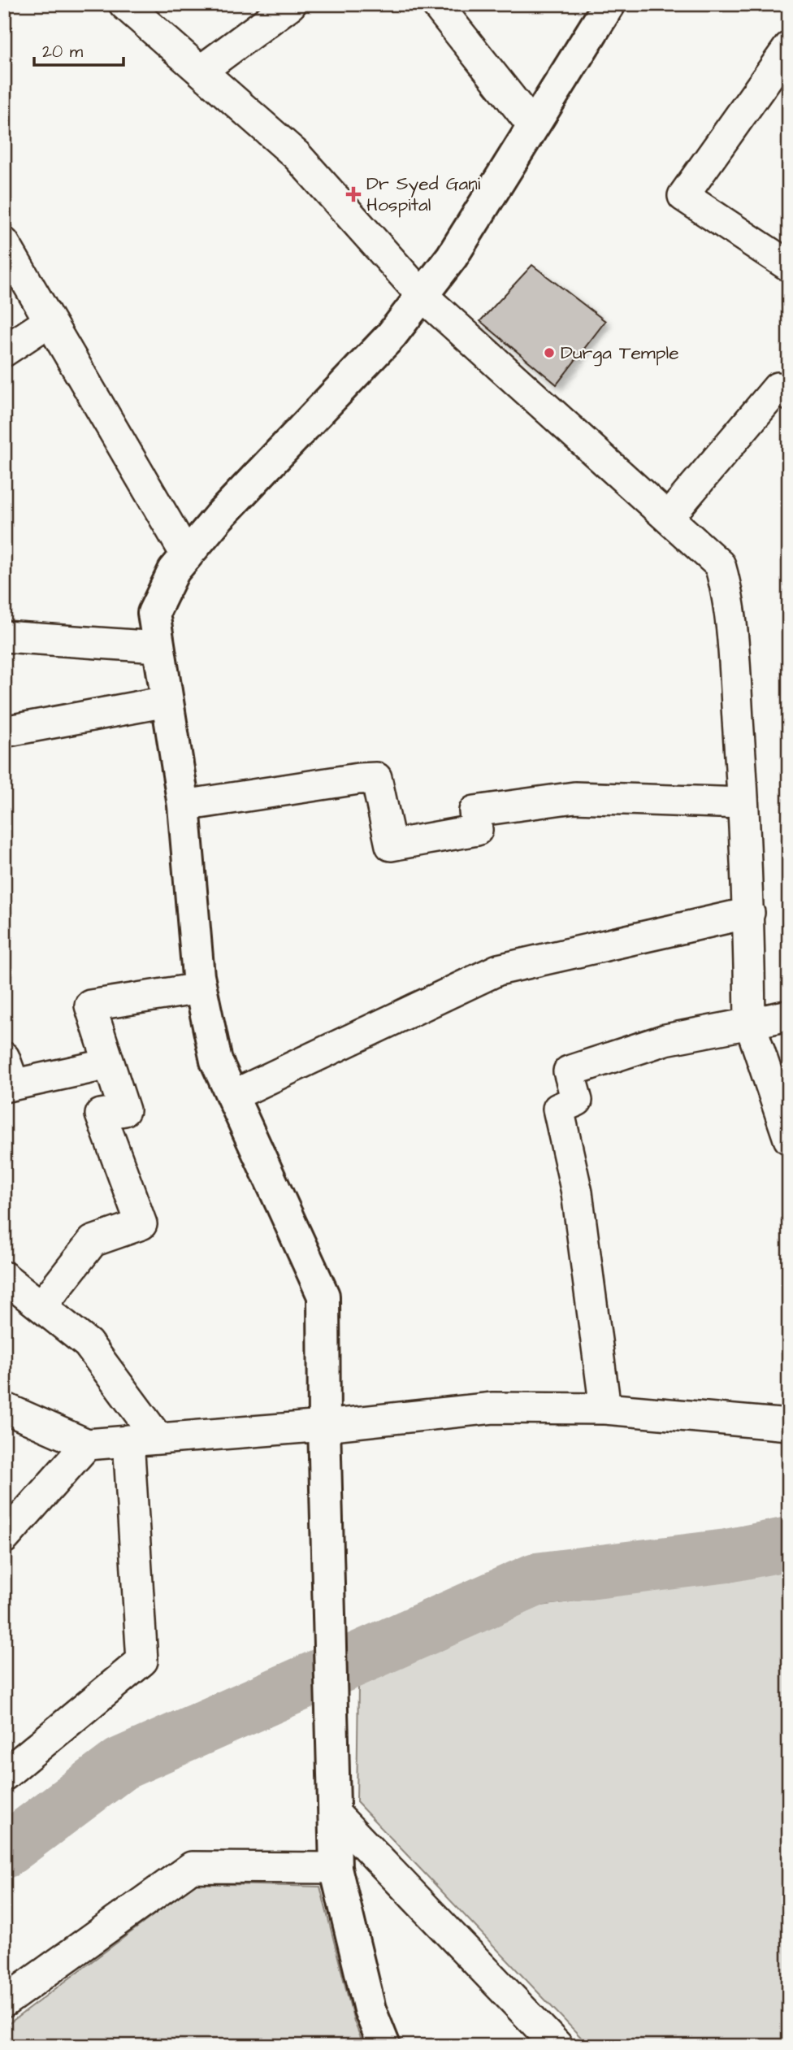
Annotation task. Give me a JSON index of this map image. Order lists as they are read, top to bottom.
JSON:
{
  "places": {
    "health": ["Dr Syed Gani Hospital"],
    "other": ["Durga Temple"]
  },
  "scale_bar": "20 m"
}
